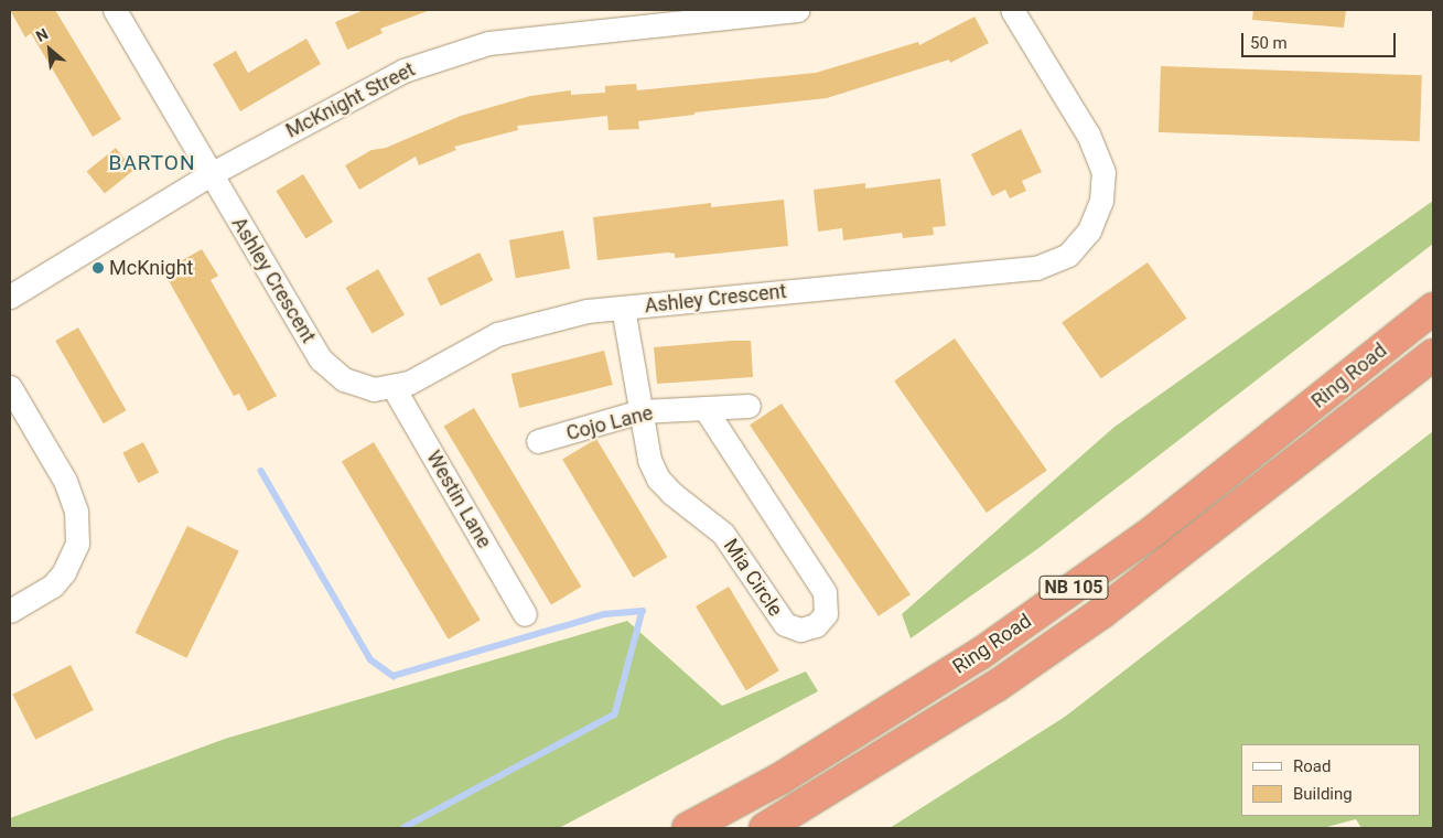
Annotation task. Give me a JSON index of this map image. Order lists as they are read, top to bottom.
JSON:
{
  "streets": {
    "highway": ["Ring Road", "NB 105"],
    "street": [
      "McKnight Street",
      "Ashley Crescent",
      "Cojo Lane",
      "Westin Lane",
      "Mia Circle"
    ]
  },
  "crossings": [
    ["McKnight Street", "Ashley Crescent"],
    ["Ashley Crescent", "Westin Lane"],
    ["Ashley Crescent", "Mia Circle"],
    ["Cojo Lane", "Mia Circle"]
  ],
  "districts": ["BARTON"],
  "places": ["McKnight"],
  "legend": ["Road", "Building"],
  "scale_bar": "50 m",
  "north": "top left"
}
